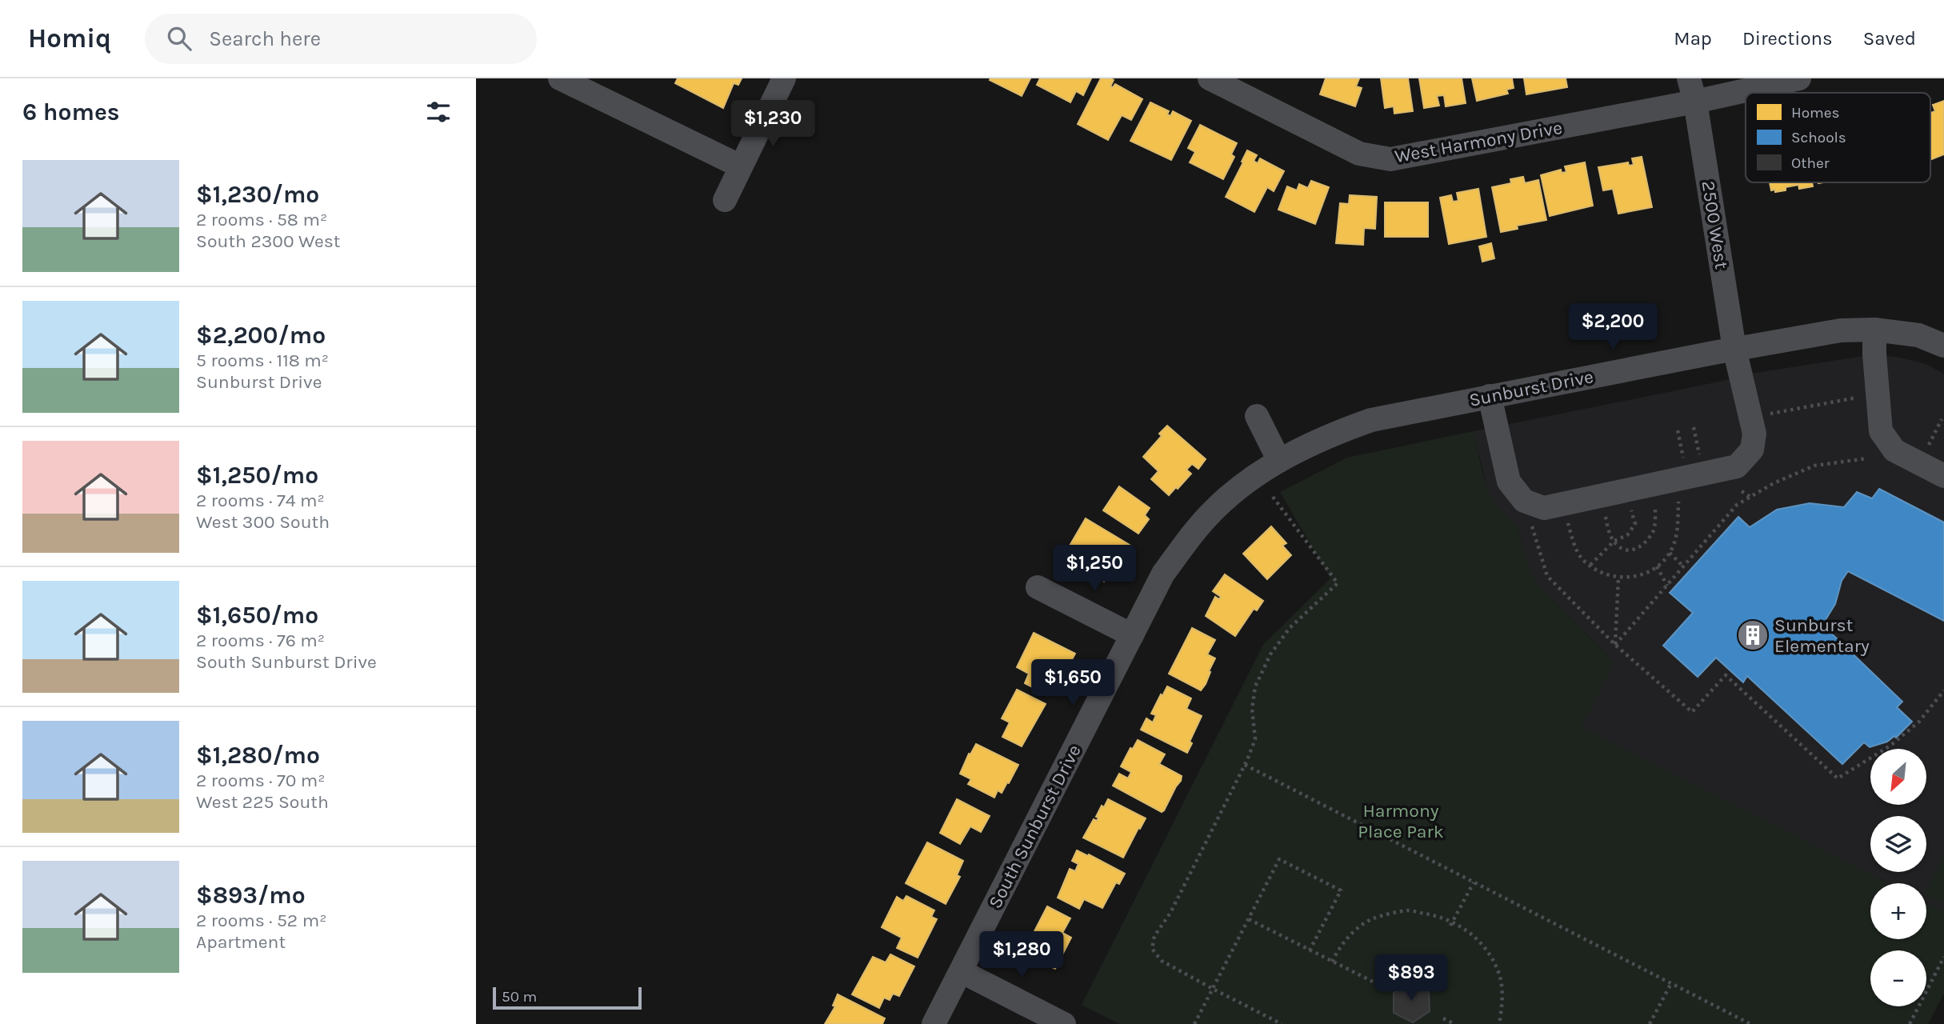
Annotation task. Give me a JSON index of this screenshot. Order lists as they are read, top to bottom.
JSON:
{
  "streets": {
    "street": [
      "West Harmony Drive",
      "2500 West",
      "Sunburst Drive",
      "South Sunburst Drive"
    ]
  },
  "crossings": [
    ["West Harmony Drive", "2500 West"],
    ["2500 West", "Sunburst Drive"],
    ["Sunburst Drive", "South Sunburst Drive"]
  ],
  "parks": ["Harmony Place Park"],
  "places": {
    "building": ["Sunburst Elementary"]
  },
  "legend": ["Homes", "Schools", "Other"],
  "scale_bar": "50 m",
  "north": "bottom left",
  "page": {
    "header": "Homiq",
    "search": "Search here",
    "nav": ["Map", "Directions", "Saved"],
    "heading": "6 homes",
    "price": [
      "$1,230",
      "$2,200",
      "$1,250",
      "$1,650",
      "$1,280",
      "$893"
    ],
    "list": [
      {
        "name": "$1,230/mo",
        "note": "2 rooms · 58 m² · South 2300 West"
      },
      {
        "name": "$2,200/mo",
        "note": "5 rooms · 118 m² · Sunburst Drive"
      },
      {
        "name": "$1,250/mo",
        "note": "2 rooms · 74 m² · West 300 South"
      },
      {
        "name": "$1,650/mo",
        "note": "2 rooms · 76 m² · South Sunburst Drive"
      },
      {
        "name": "$1,280/mo",
        "note": "2 rooms · 70 m² · West 225 South"
      },
      {
        "name": "$893/mo",
        "note": "2 rooms · 52 m² · Apartment"
      }
    ],
    "map_buttons": ["+", "−"],
    "scale": "50 m"
  }
}
